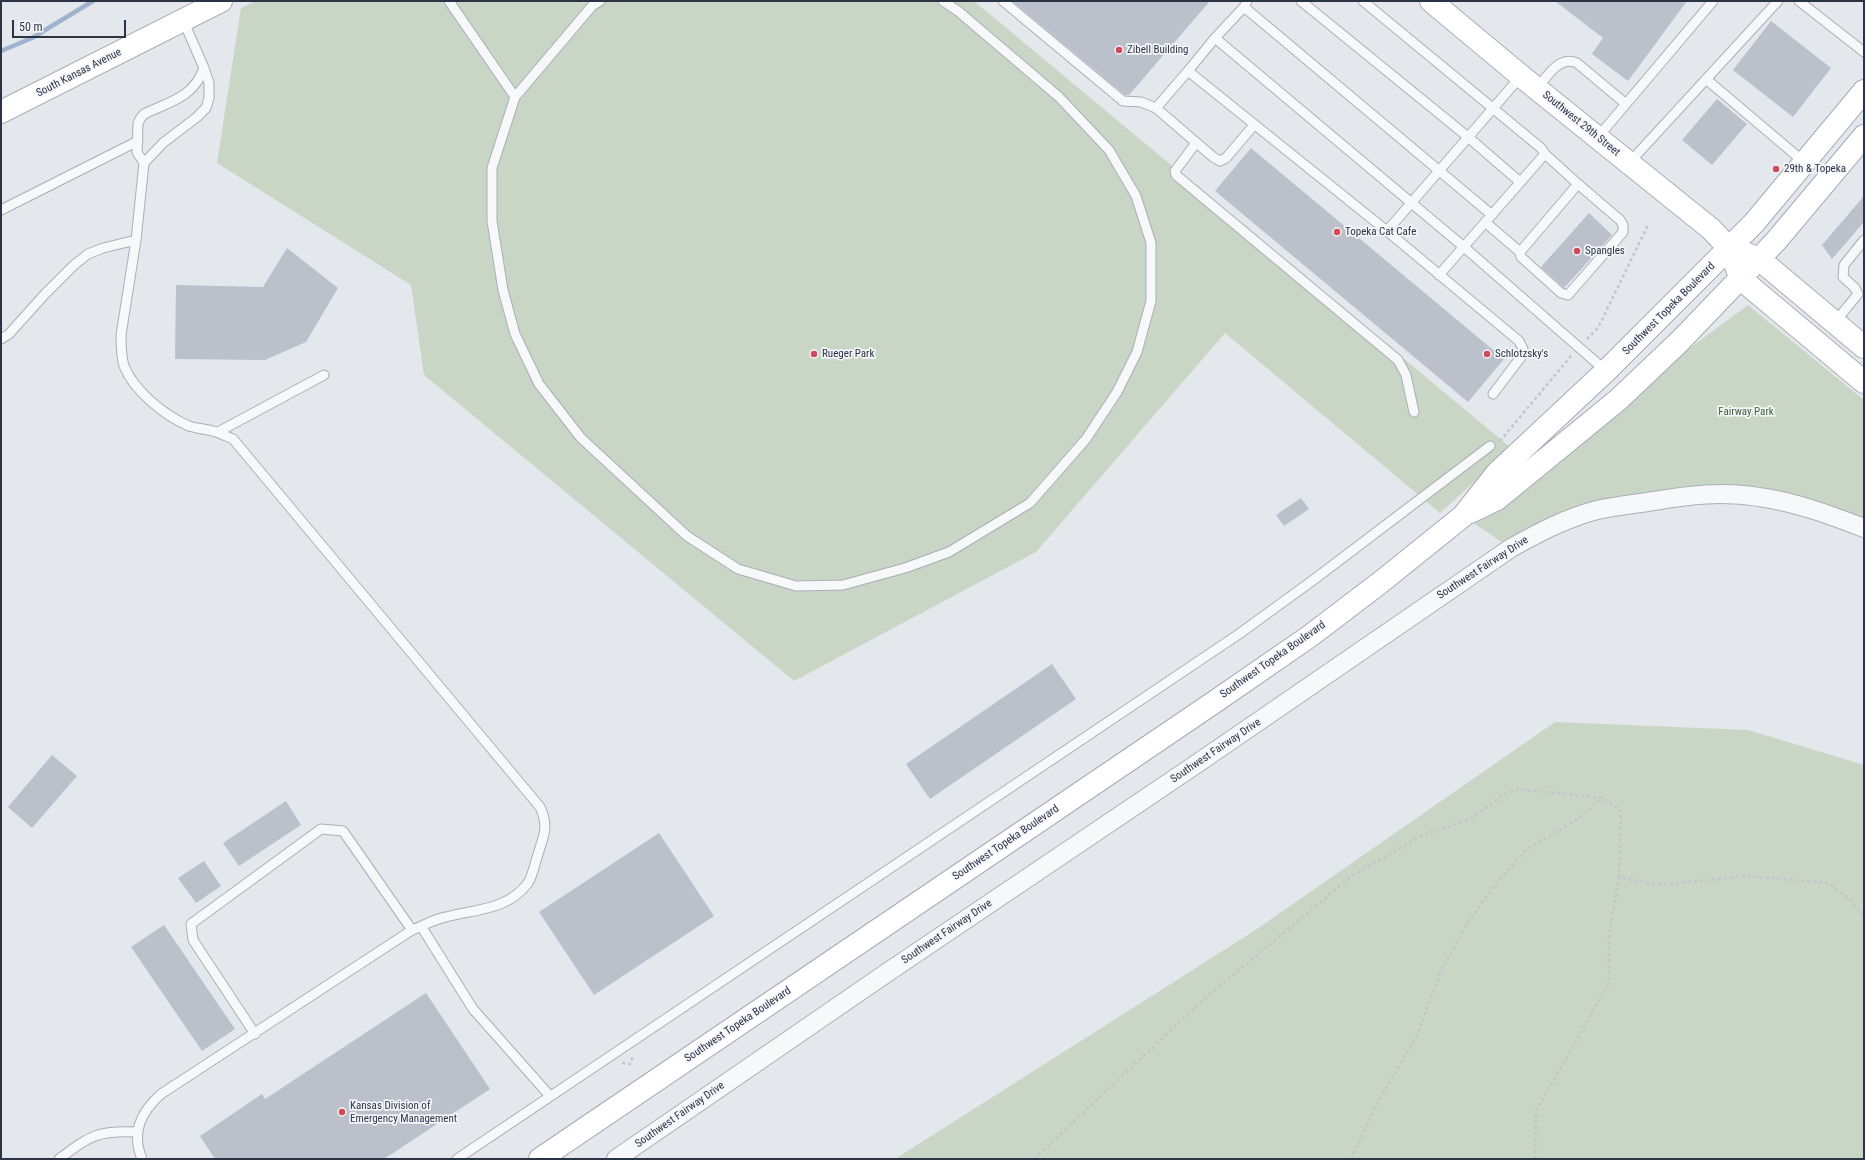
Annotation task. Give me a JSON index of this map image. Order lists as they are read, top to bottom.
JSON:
{
  "streets": {
    "main road": ["South Kansas Avenue", "Southwest 29th Street", "Southwest Topeka Boulevard"],
    "street": ["Southwest Fairway Drive"]
  },
  "crossings": [
    ["Southwest 29th Street", "Southwest Topeka Boulevard"]
  ],
  "parks": ["Fairway Park"],
  "places": [
    "Zibell Building",
    "29th & Topeka",
    "Topeka Cat Cafe",
    "Spangles",
    "Rueger Park",
    "Schlotzsky's",
    "Kansas Division of Emergency Management"
  ],
  "scale_bar": "50 m"
}
